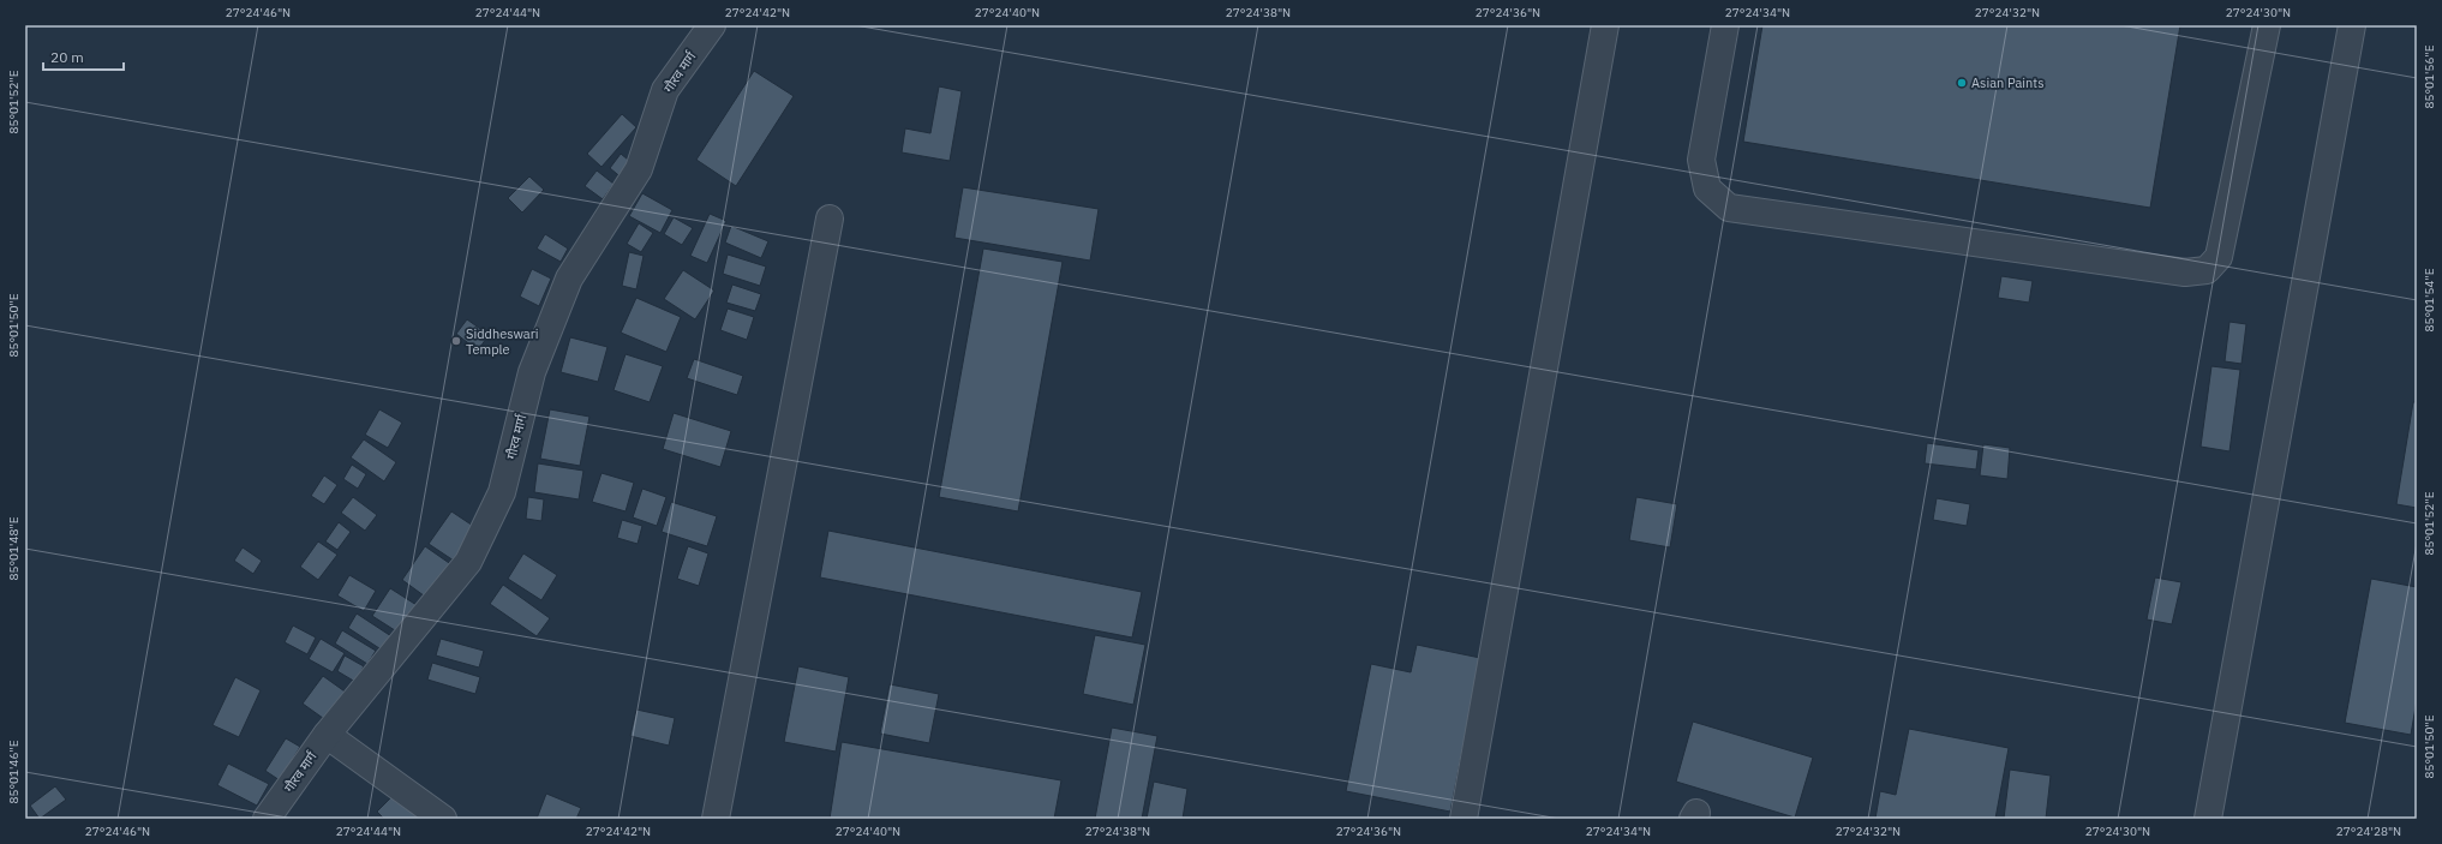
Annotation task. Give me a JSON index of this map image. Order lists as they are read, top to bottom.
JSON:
{
  "streets": {
    "street": ["गौरव मार्ग"]
  },
  "places": ["Asian Paints", "Siddheswari Temple"],
  "scale_bar": "20 m",
  "coordinates": [
    "27°24'46\"N",
    "27°24'44\"N",
    "27°24'42\"N",
    "27°24'40\"N",
    "27°24'38\"N",
    "27°24'36\"N",
    "27°24'34\"N",
    "27°24'32\"N",
    "27°24'30\"N",
    "85°01'56\"E",
    "85°01'52\"E",
    "85°01'54\"E",
    "85°01'50\"E",
    "85°01'48\"E",
    "85°01'46\"E",
    "27°24'28\"N"
  ]
}
